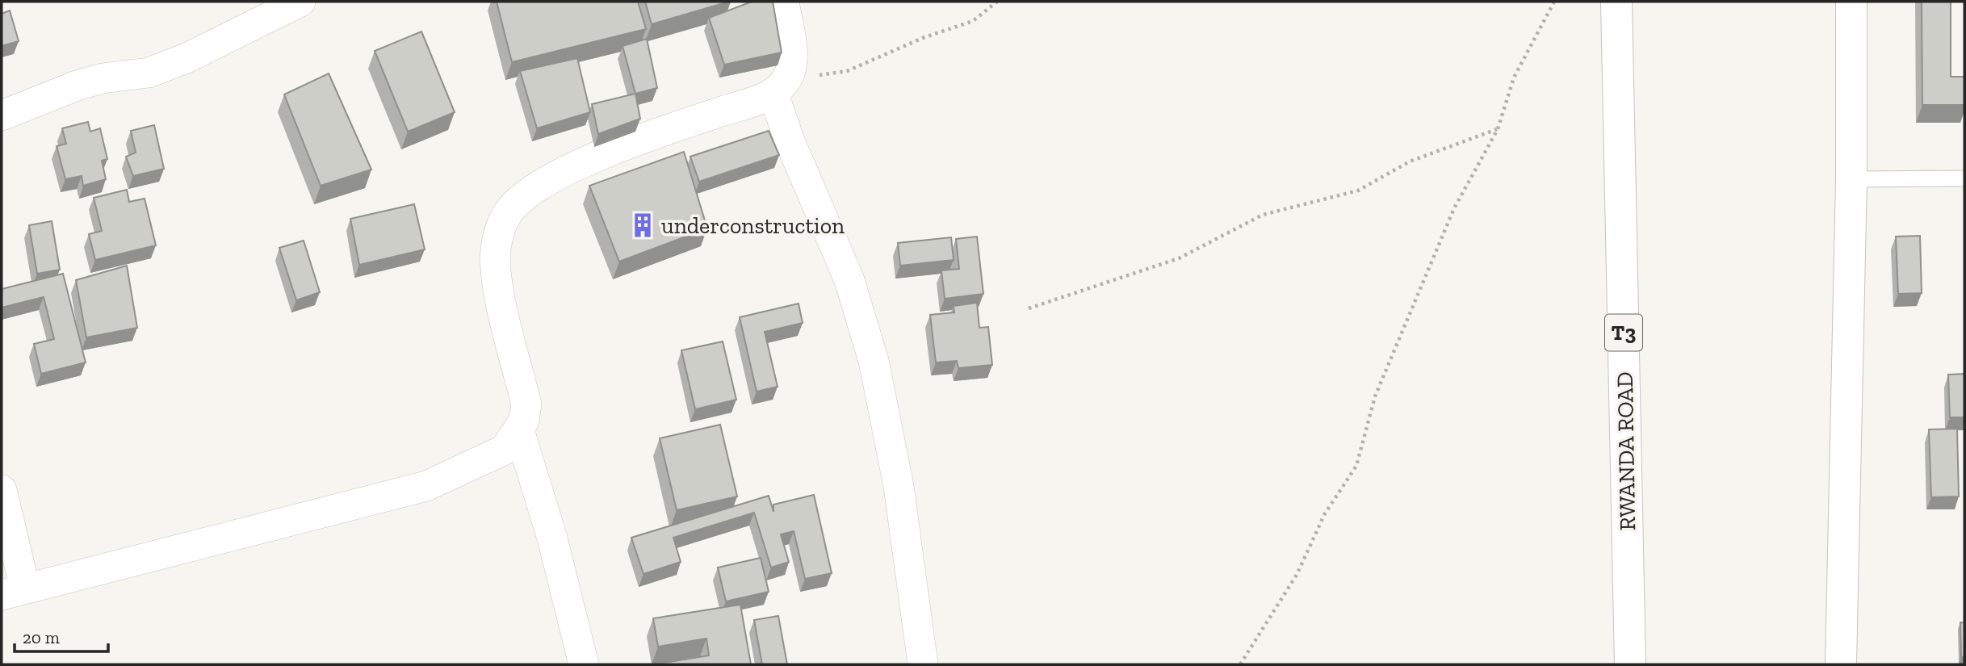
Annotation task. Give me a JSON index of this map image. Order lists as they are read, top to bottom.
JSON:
{
  "streets": {
    "main road": ["T3", "RWANDA ROAD"]
  },
  "places": {
    "building": ["underconstruction"]
  },
  "scale_bar": "20 m"
}
